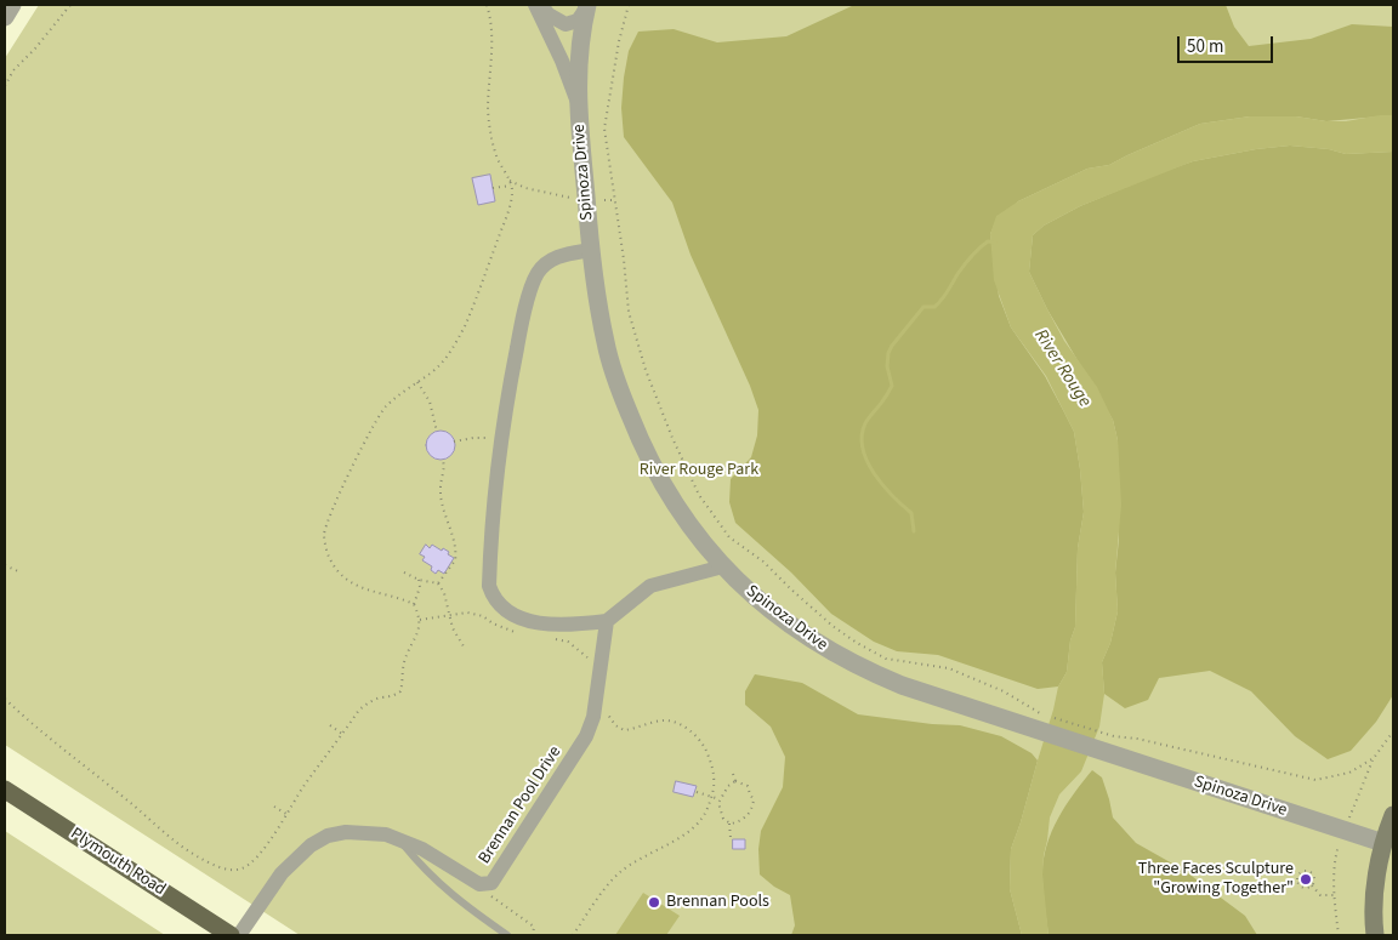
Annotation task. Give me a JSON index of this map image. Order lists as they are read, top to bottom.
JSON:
{
  "streets": {
    "main road": ["Plymouth Road"],
    "street": ["Spinoza Drive", "Brennan Pool Drive"]
  },
  "water": ["River Rouge"],
  "parks": ["River Rouge Park"],
  "places": ["Three Faces Sculpture \"Growing Together\"", "Brennan Pools"],
  "scale_bar": "50 m"
}
